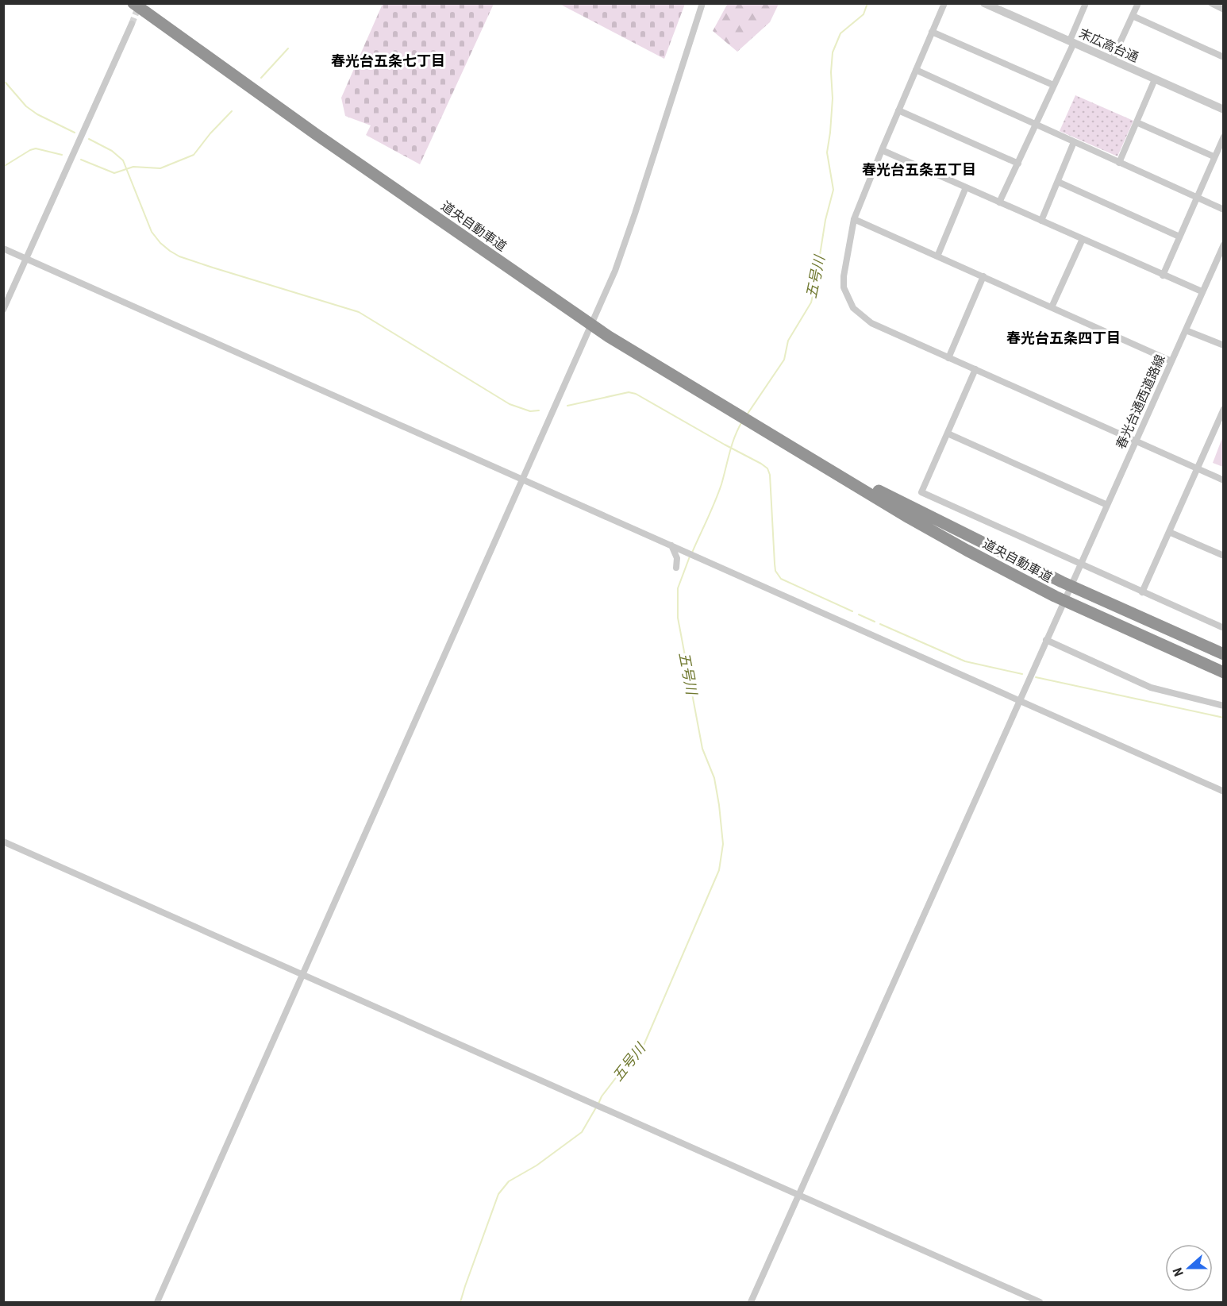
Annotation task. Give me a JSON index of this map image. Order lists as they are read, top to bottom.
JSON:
{
  "streets": {
    "highway": ["道央自動車道"],
    "street": ["末広高台通", "春光台通西道路線"]
  },
  "districts": ["春光台五条七丁目", "春光台五条五丁目", "春光台五条四丁目"],
  "water": ["五号川"],
  "north": "left"
}
